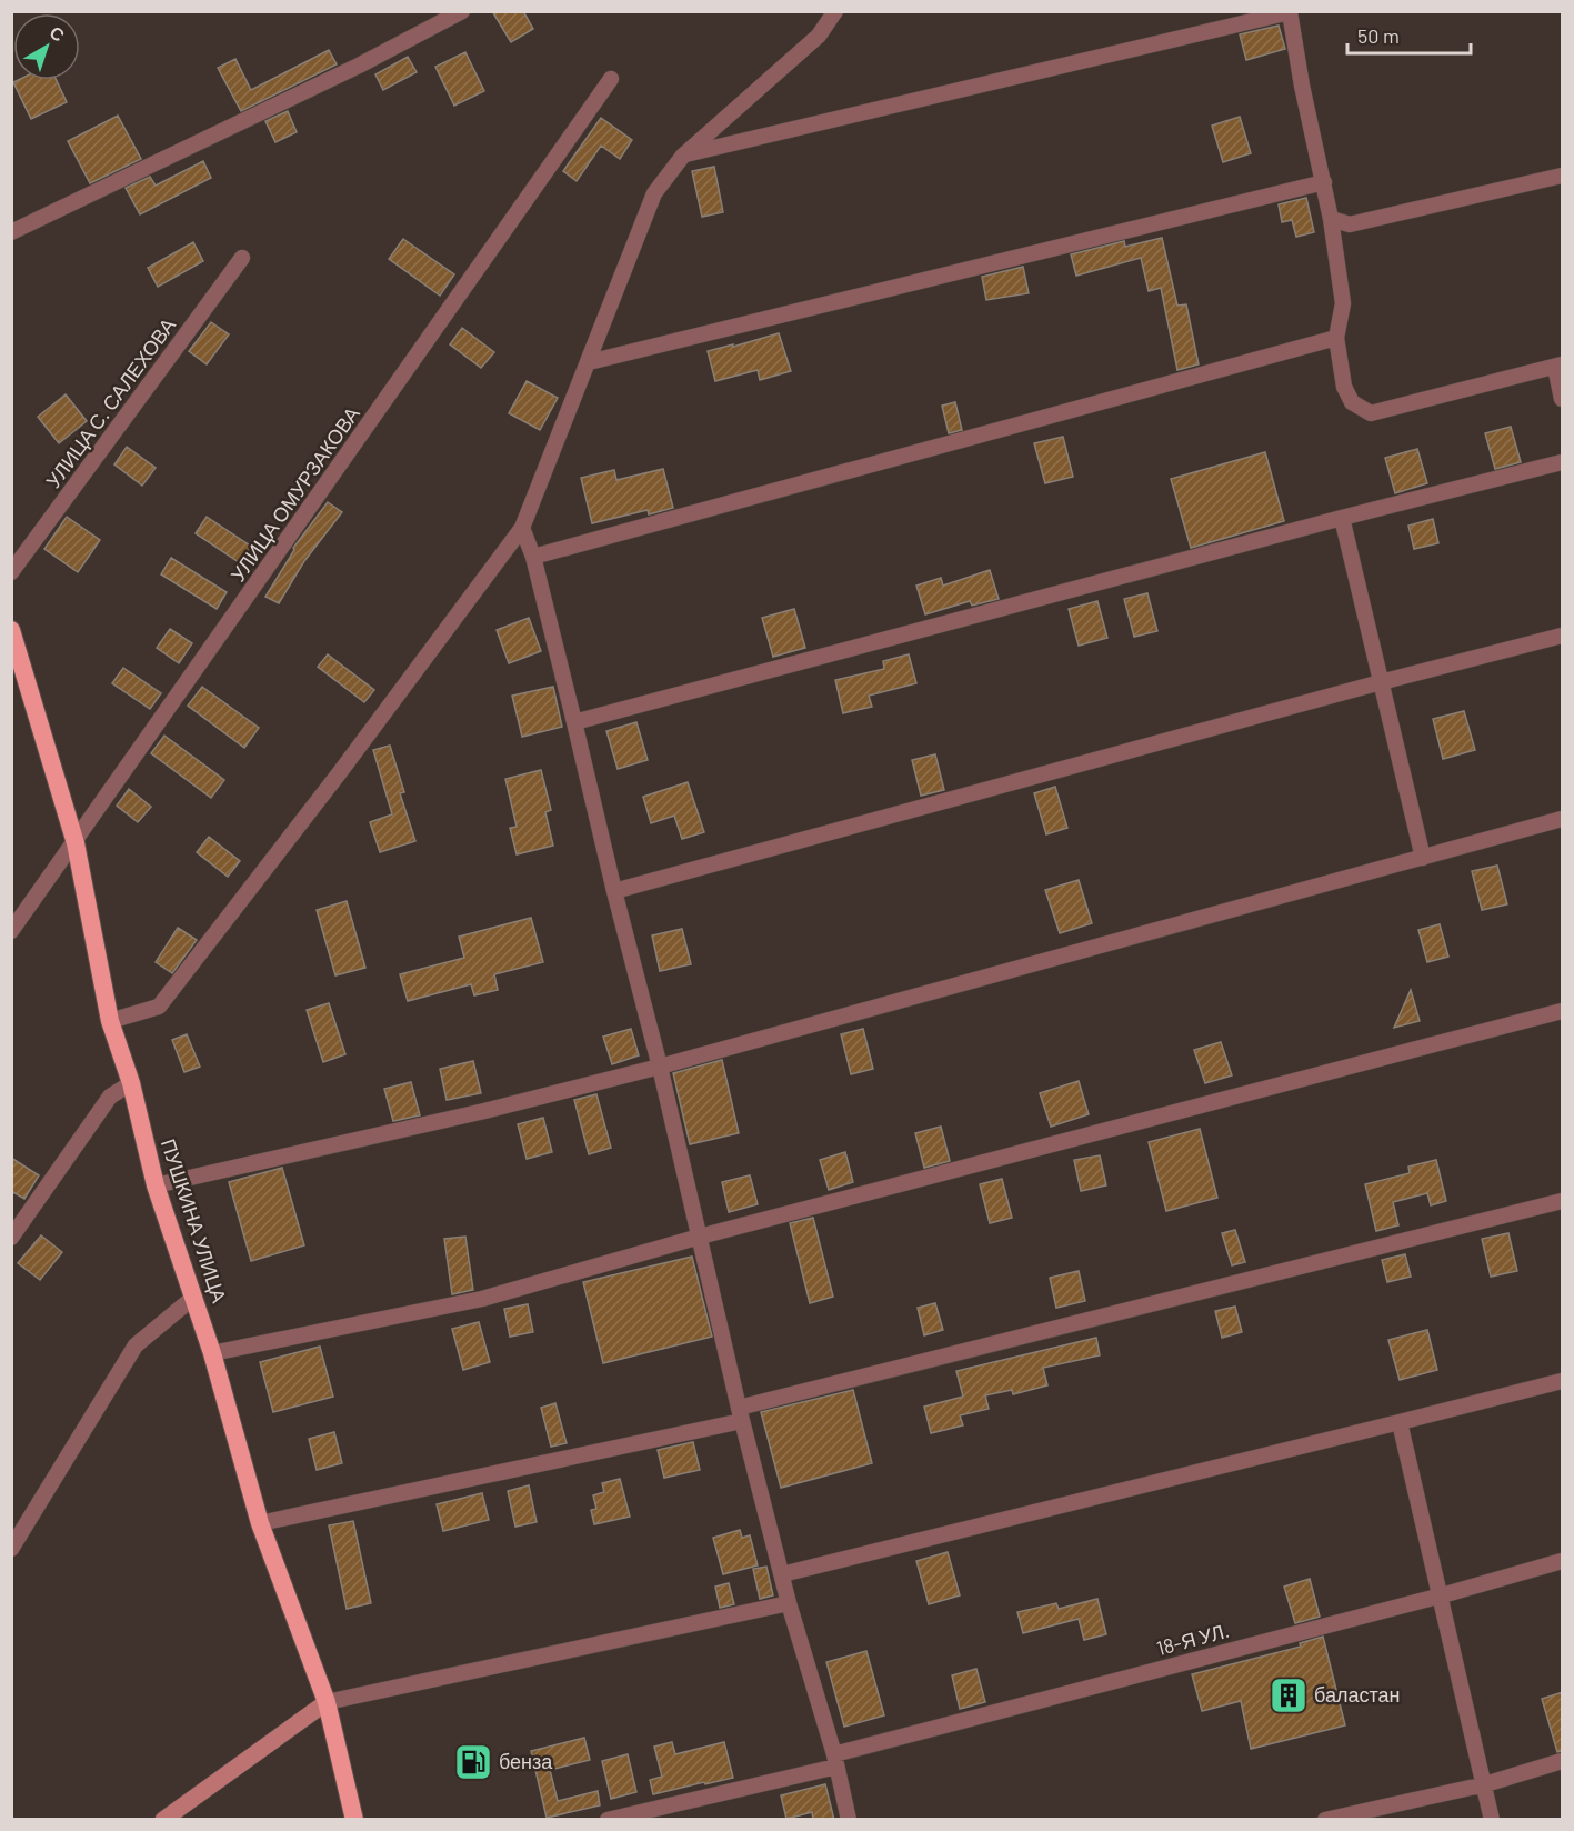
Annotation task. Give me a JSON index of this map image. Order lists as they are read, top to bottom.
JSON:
{
  "streets": {
    "highway": ["ПУШКИНА УЛИЦА"],
    "street": ["УЛИЦА С. САЛЕХОВА", "УЛИЦА ОМУРЗАКОВА", "18-Я УЛ."]
  },
  "crossings": [
    ["УЛИЦА ОМУРЗАКОВА", "ПУШКИНА УЛИЦА"]
  ],
  "places": {
    "building": ["баластан"],
    "fuel station": ["бенза"]
  },
  "scale_bar": "50 m",
  "north": "top right"
}
